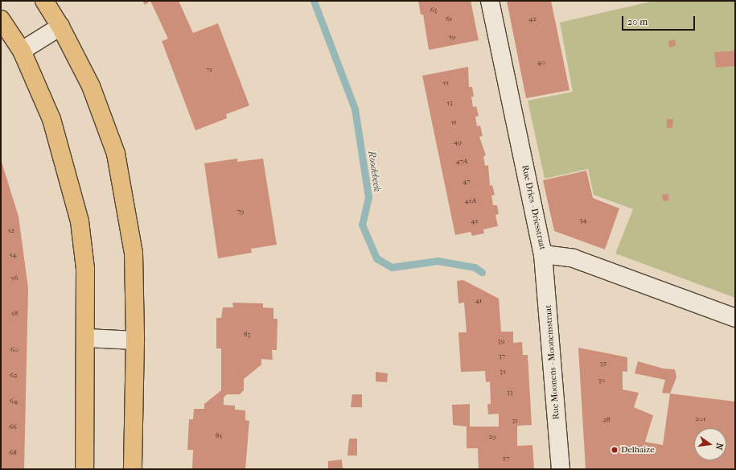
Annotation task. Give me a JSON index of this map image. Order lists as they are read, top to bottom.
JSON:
{
  "streets": {
    "street": ["Rue Dries - Driesstraat", "Rue Moonens - Moonensstraat"]
  },
  "crossings": [
    ["Rue Dries - Driesstraat", "Rue Moonens - Moonensstraat"]
  ],
  "water": ["Roodebeek"],
  "places": ["Delhaize"],
  "house_numbers": [
    "63",
    "61",
    "42",
    "59",
    "40",
    "71",
    "55",
    "53",
    "51",
    "49",
    "47A",
    "47",
    "45A",
    "79",
    "34",
    "45",
    "52",
    "54",
    "56",
    "41",
    "58",
    "83",
    "39",
    "60",
    "37",
    "32",
    "35",
    "62",
    "30",
    "33",
    "64",
    "201",
    "28",
    "31",
    "66",
    "85",
    "29",
    "68",
    "27"
  ],
  "scale_bar": "20 m",
  "north": "right"
}
